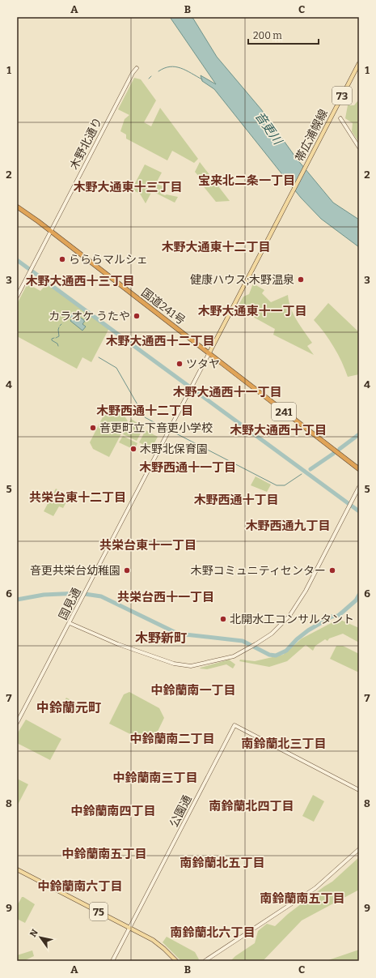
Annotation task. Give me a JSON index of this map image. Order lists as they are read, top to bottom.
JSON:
{
  "streets": {
    "highway": ["国道241号", "241"],
    "main road": ["73", "帯広浦幌線", "75"],
    "street": ["木野北通り", "国見通", "公園通"]
  },
  "crossings": [
    ["帯広浦幌線", "国道241号"],
    ["帯広浦幌線", "国見通"],
    ["木野北通り", "国道241号"],
    ["国道241号", "国見通"],
    ["公園通", "75"]
  ],
  "districts": [
    "宝来北二条一丁目",
    "木野大通東十三丁目",
    "木野大通東十二丁目",
    "木野大通西十三丁目",
    "木野大通東十一丁目",
    "木野大通西十二丁目",
    "木野大通西十一丁目",
    "木野西通十二丁目",
    "木野大通西十丁目",
    "木野西通十一丁目",
    "共栄台東十二丁目",
    "木野西通十丁目",
    "木野西通九丁目",
    "共栄台東十一丁目",
    "共栄台西十一丁目",
    "木野新町",
    "中鈴蘭南一丁目",
    "中鈴蘭元町",
    "中鈴蘭南二丁目",
    "南鈴蘭北三丁目",
    "中鈴蘭南三丁目",
    "南鈴蘭北四丁目",
    "中鈴蘭南四丁目",
    "中鈴蘭南五丁目",
    "南鈴蘭北五丁目",
    "中鈴蘭南六丁目",
    "南鈴蘭南五丁目",
    "南鈴蘭北六丁目"
  ],
  "water": ["音更川"],
  "places": [
    "らららマルシェ",
    "健康ハウス;木野温泉",
    "カラオケ うたや",
    "ツタヤ",
    "音更町立下音更小学校",
    "木野北保育園",
    "音更共栄台幼稚園",
    "木野コミュニティセンター",
    "北開水工コンサルタント"
  ],
  "scale_bar": "200 m",
  "north": "top left",
  "grid": {
    "columns": ["A", "B", "C"],
    "rows": [
      "1",
      "2",
      "3",
      "4",
      "5",
      "6",
      "7",
      "8",
      "9"
    ]
  }
}
